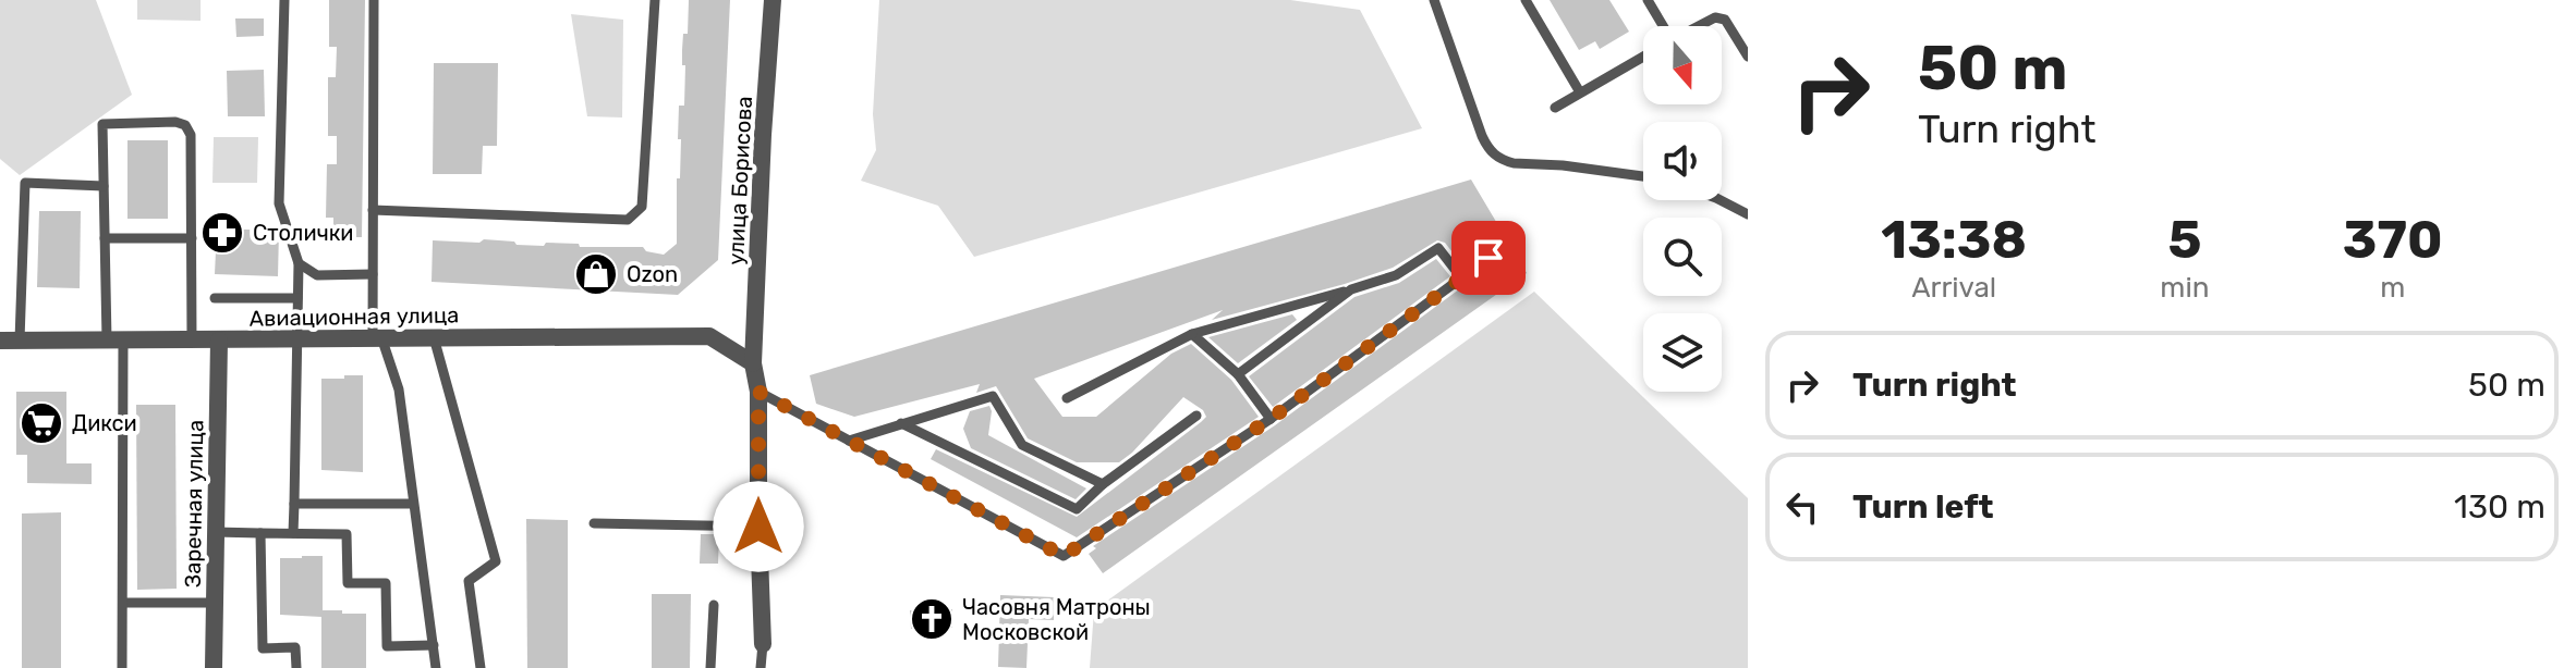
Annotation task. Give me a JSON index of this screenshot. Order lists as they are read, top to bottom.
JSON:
{
  "streets": {
    "street": ["улица Борисова", "Авиационная улица", "Заречная улица"]
  },
  "crossings": [
    ["улица Борисова", "Авиационная улица"],
    ["Авиационная улица", "Заречная улица"]
  ],
  "places": {
    "pharmacy": ["Столички"],
    "shop": ["Ozon"],
    "supermarket": ["Дикси"],
    "church": ["Часовня Матроны Московской"]
  },
  "north": "bottom",
  "page": {
    "turn": ["50 m", "Turn right"],
    "eta": [
      "13:38",
      "Arrival",
      "5",
      "min",
      "370",
      "m"
    ],
    "list": [
      {
        "name": "Turn right",
        "value": "50 m"
      },
      {
        "name": "Turn left",
        "value": "130 m"
      }
    ]
  }
}
